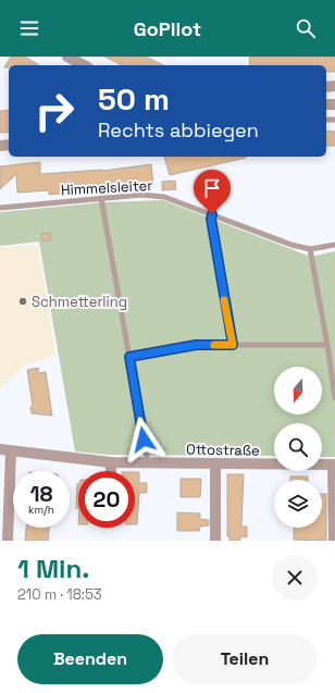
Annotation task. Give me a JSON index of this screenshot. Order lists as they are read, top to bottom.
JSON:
{
  "streets": {
    "street": ["Ottostraße"],
    "lane": ["Himmelsleiter"]
  },
  "places": ["Schmetterling"],
  "north": "bottom",
  "page": {
    "header": "GoPilot",
    "turn": ["50 m", "Rechts abbiegen"],
    "speed": "18 km/h",
    "limit": "20",
    "heading": ["1 Min.", "210 m · 18:53"],
    "buttons": ["Beenden", "Teilen"]
  }
}
